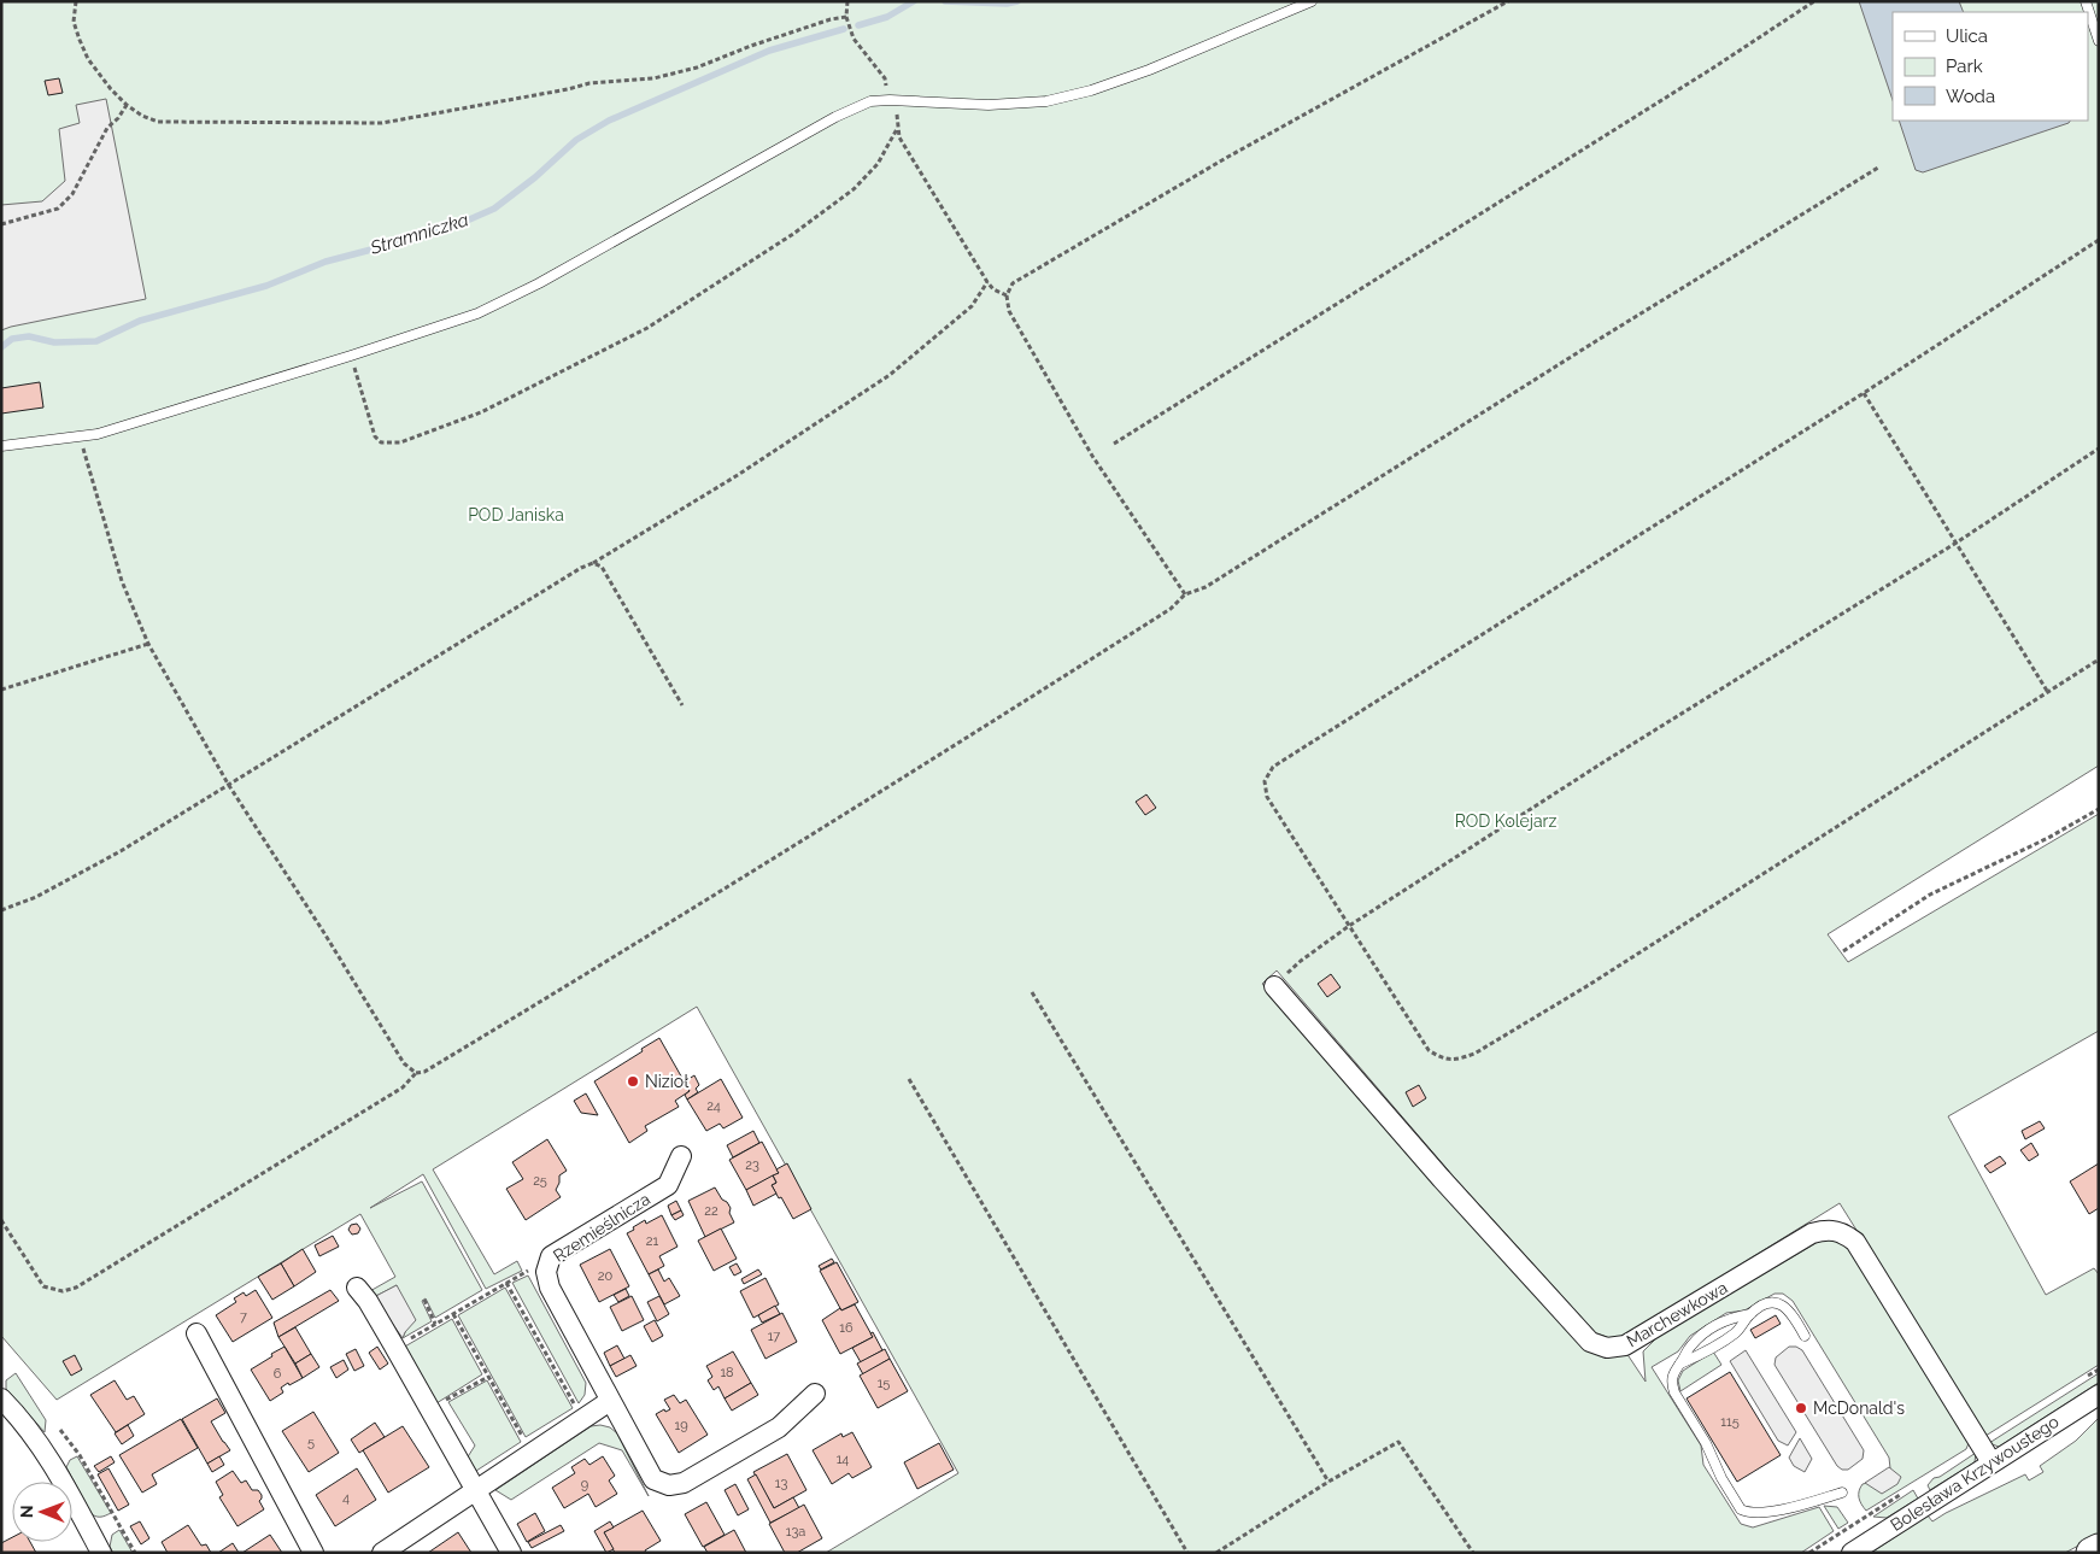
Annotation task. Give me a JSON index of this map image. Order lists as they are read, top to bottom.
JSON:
{
  "streets": {
    "street": ["Rzemieślnicza", "Marchewkowa", "Bolesława Krzywoustego"]
  },
  "crossings": [
    ["Marchewkowa", "Bolesława Krzywoustego"]
  ],
  "water": ["Stramniczka"],
  "parks": ["POD Janiska", "ROD Kolejarz"],
  "places": ["Nizioł", "McDonald's"],
  "house_numbers": [
    "24",
    "23",
    "25",
    "22",
    "21",
    "20",
    "7",
    "16",
    "17",
    "18",
    "6",
    "15",
    "115",
    "19",
    "5",
    "14",
    "13",
    "9",
    "4",
    "13a"
  ],
  "legend": ["Ulica", "Park", "Woda"],
  "north": "left"
}
